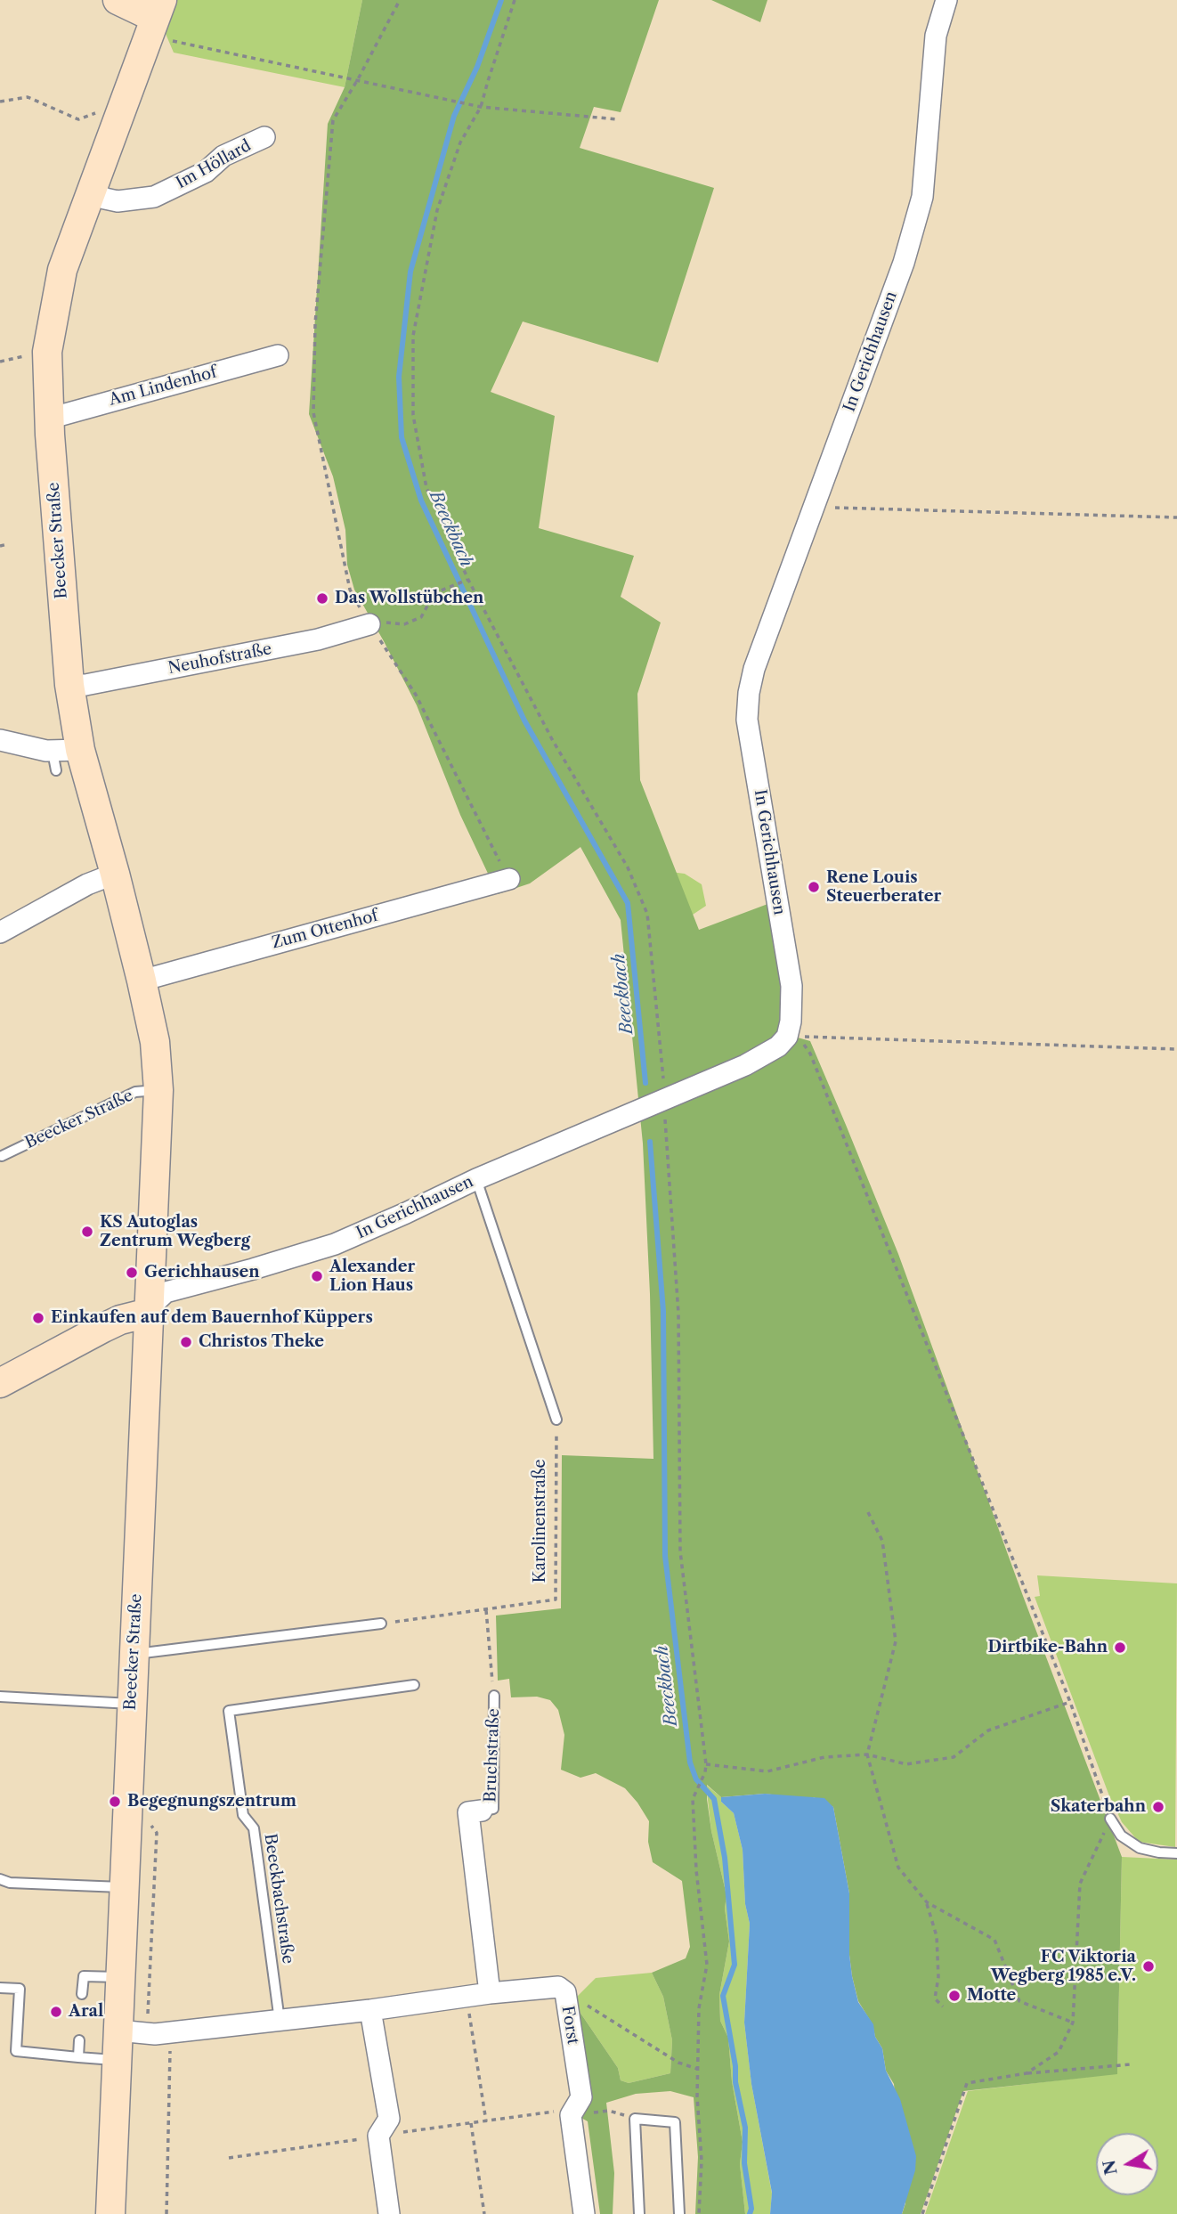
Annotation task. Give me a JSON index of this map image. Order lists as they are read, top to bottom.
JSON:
{
  "streets": {
    "street": [
      "Im Höllard",
      "In Gerichhausen",
      "Am Lindenhof",
      "Beecker Straße",
      "Neuhofstraße",
      "Zum Ottenhof",
      "Bruchstraße",
      "Forst"
    ],
    "lane": ["Beeckbachstraße"],
    "path": ["Karolinenstraße"]
  },
  "crossings": [
    ["Im Höllard", "Beecker Straße"],
    ["In Gerichhausen", "Beecker Straße"],
    ["Am Lindenhof", "Beecker Straße"],
    ["Beecker Straße", "Neuhofstraße"],
    ["Beecker Straße", "Zum Ottenhof"],
    ["Beecker Straße", "Forst"],
    ["Karolinenstraße", "Bruchstraße"],
    ["Bruchstraße", "Forst"],
    ["Beeckbachstraße", "Forst"]
  ],
  "water": ["Beeckbach"],
  "places": [
    "Das Wollstübchen",
    "Rene Louis Steuerberater",
    "KS Autoglas Zentrum Wegberg",
    "Gerichhausen",
    "Alexander Lion Haus",
    "Einkaufen auf dem Bauernhof Küppers",
    "Christos Theke",
    "Dirtbike-Bahn",
    "Begegnungszentrum",
    "Skaterbahn",
    "FC Viktoria Wegberg 1985 e.V.",
    "Motte",
    "Aral"
  ],
  "north": "left"
}
